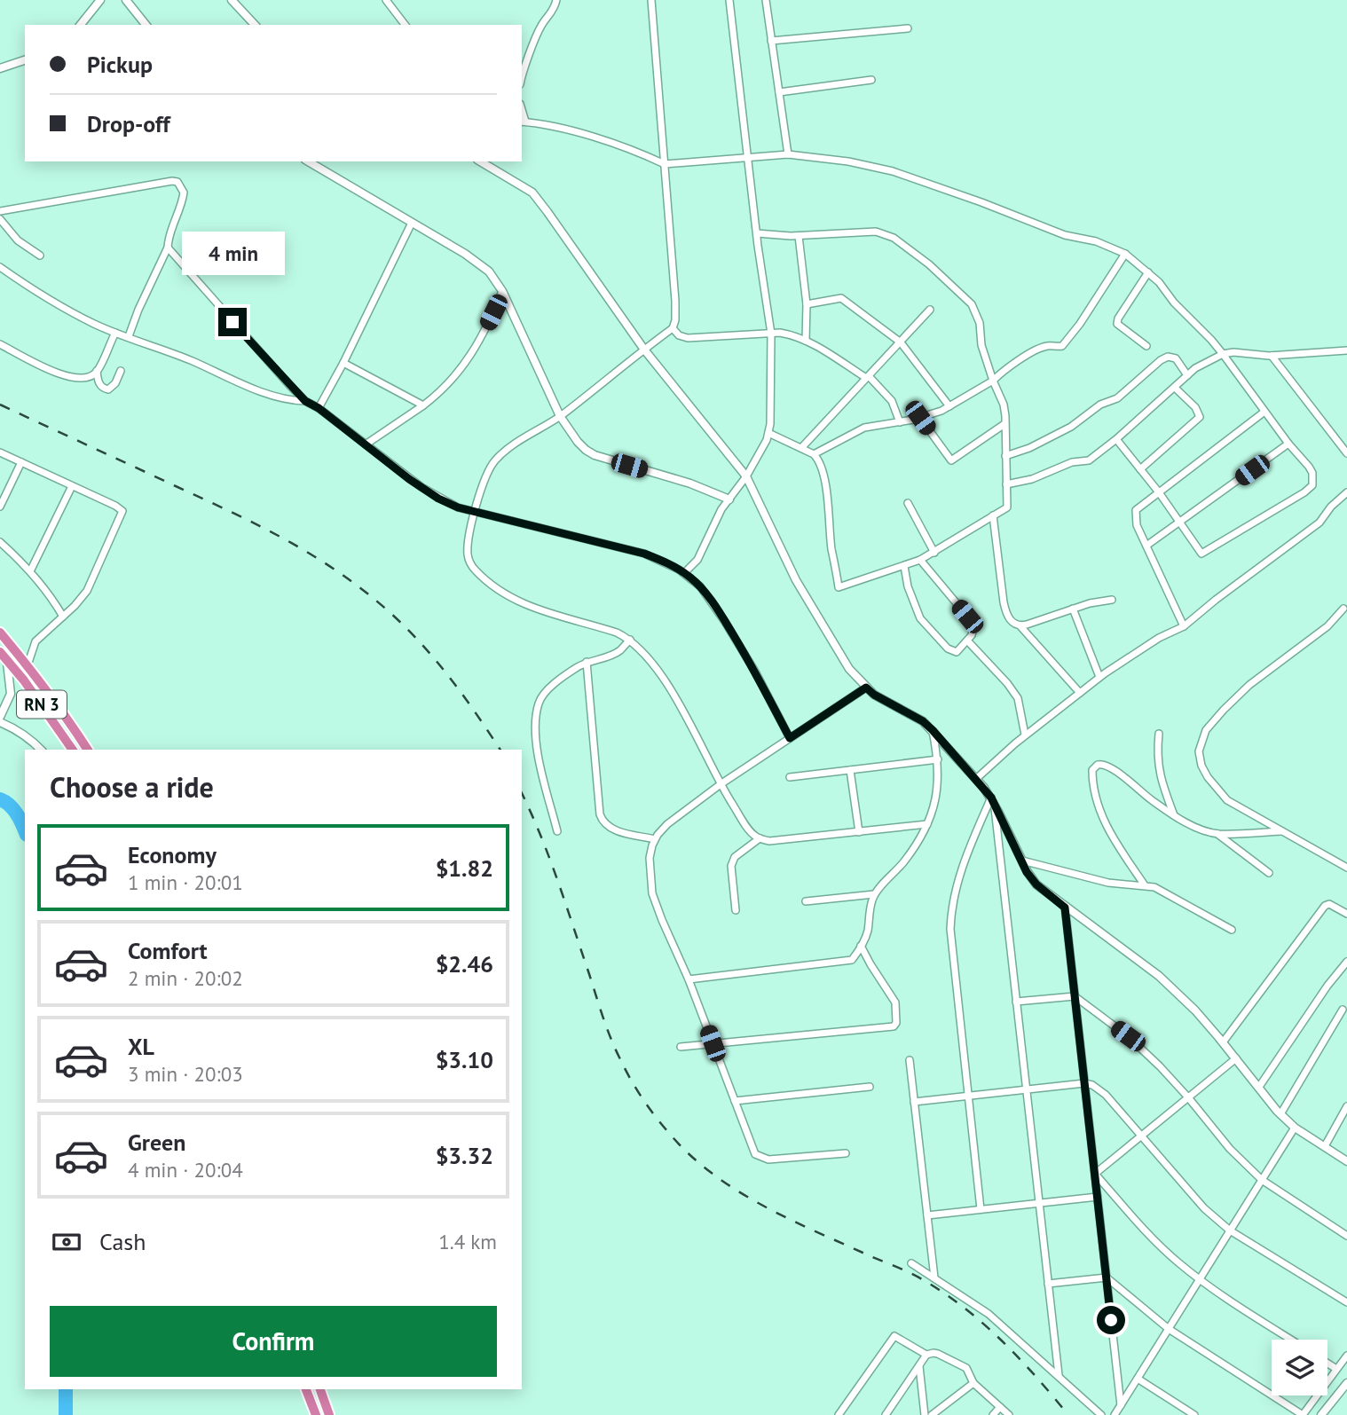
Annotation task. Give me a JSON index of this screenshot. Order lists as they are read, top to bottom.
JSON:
{
  "streets": {
    "highway": ["RN 3"]
  },
  "page": {
    "banner": ["Pickup", "Drop-off"],
    "bubble": "4 min",
    "heading": "Choose a ride",
    "list": [
      {
        "name": "Economy",
        "note": "1 min · 20:01",
        "value": "$1.82"
      },
      {
        "name": "Comfort",
        "note": "2 min · 20:02",
        "value": "$2.46"
      },
      {
        "name": "XL",
        "note": "3 min · 20:03",
        "value": "$3.10"
      },
      {
        "name": "Green",
        "note": "4 min · 20:04",
        "value": "$3.32"
      }
    ],
    "pay": ["Cash", "1.4 km"],
    "buttons": "Confirm"
  }
}
